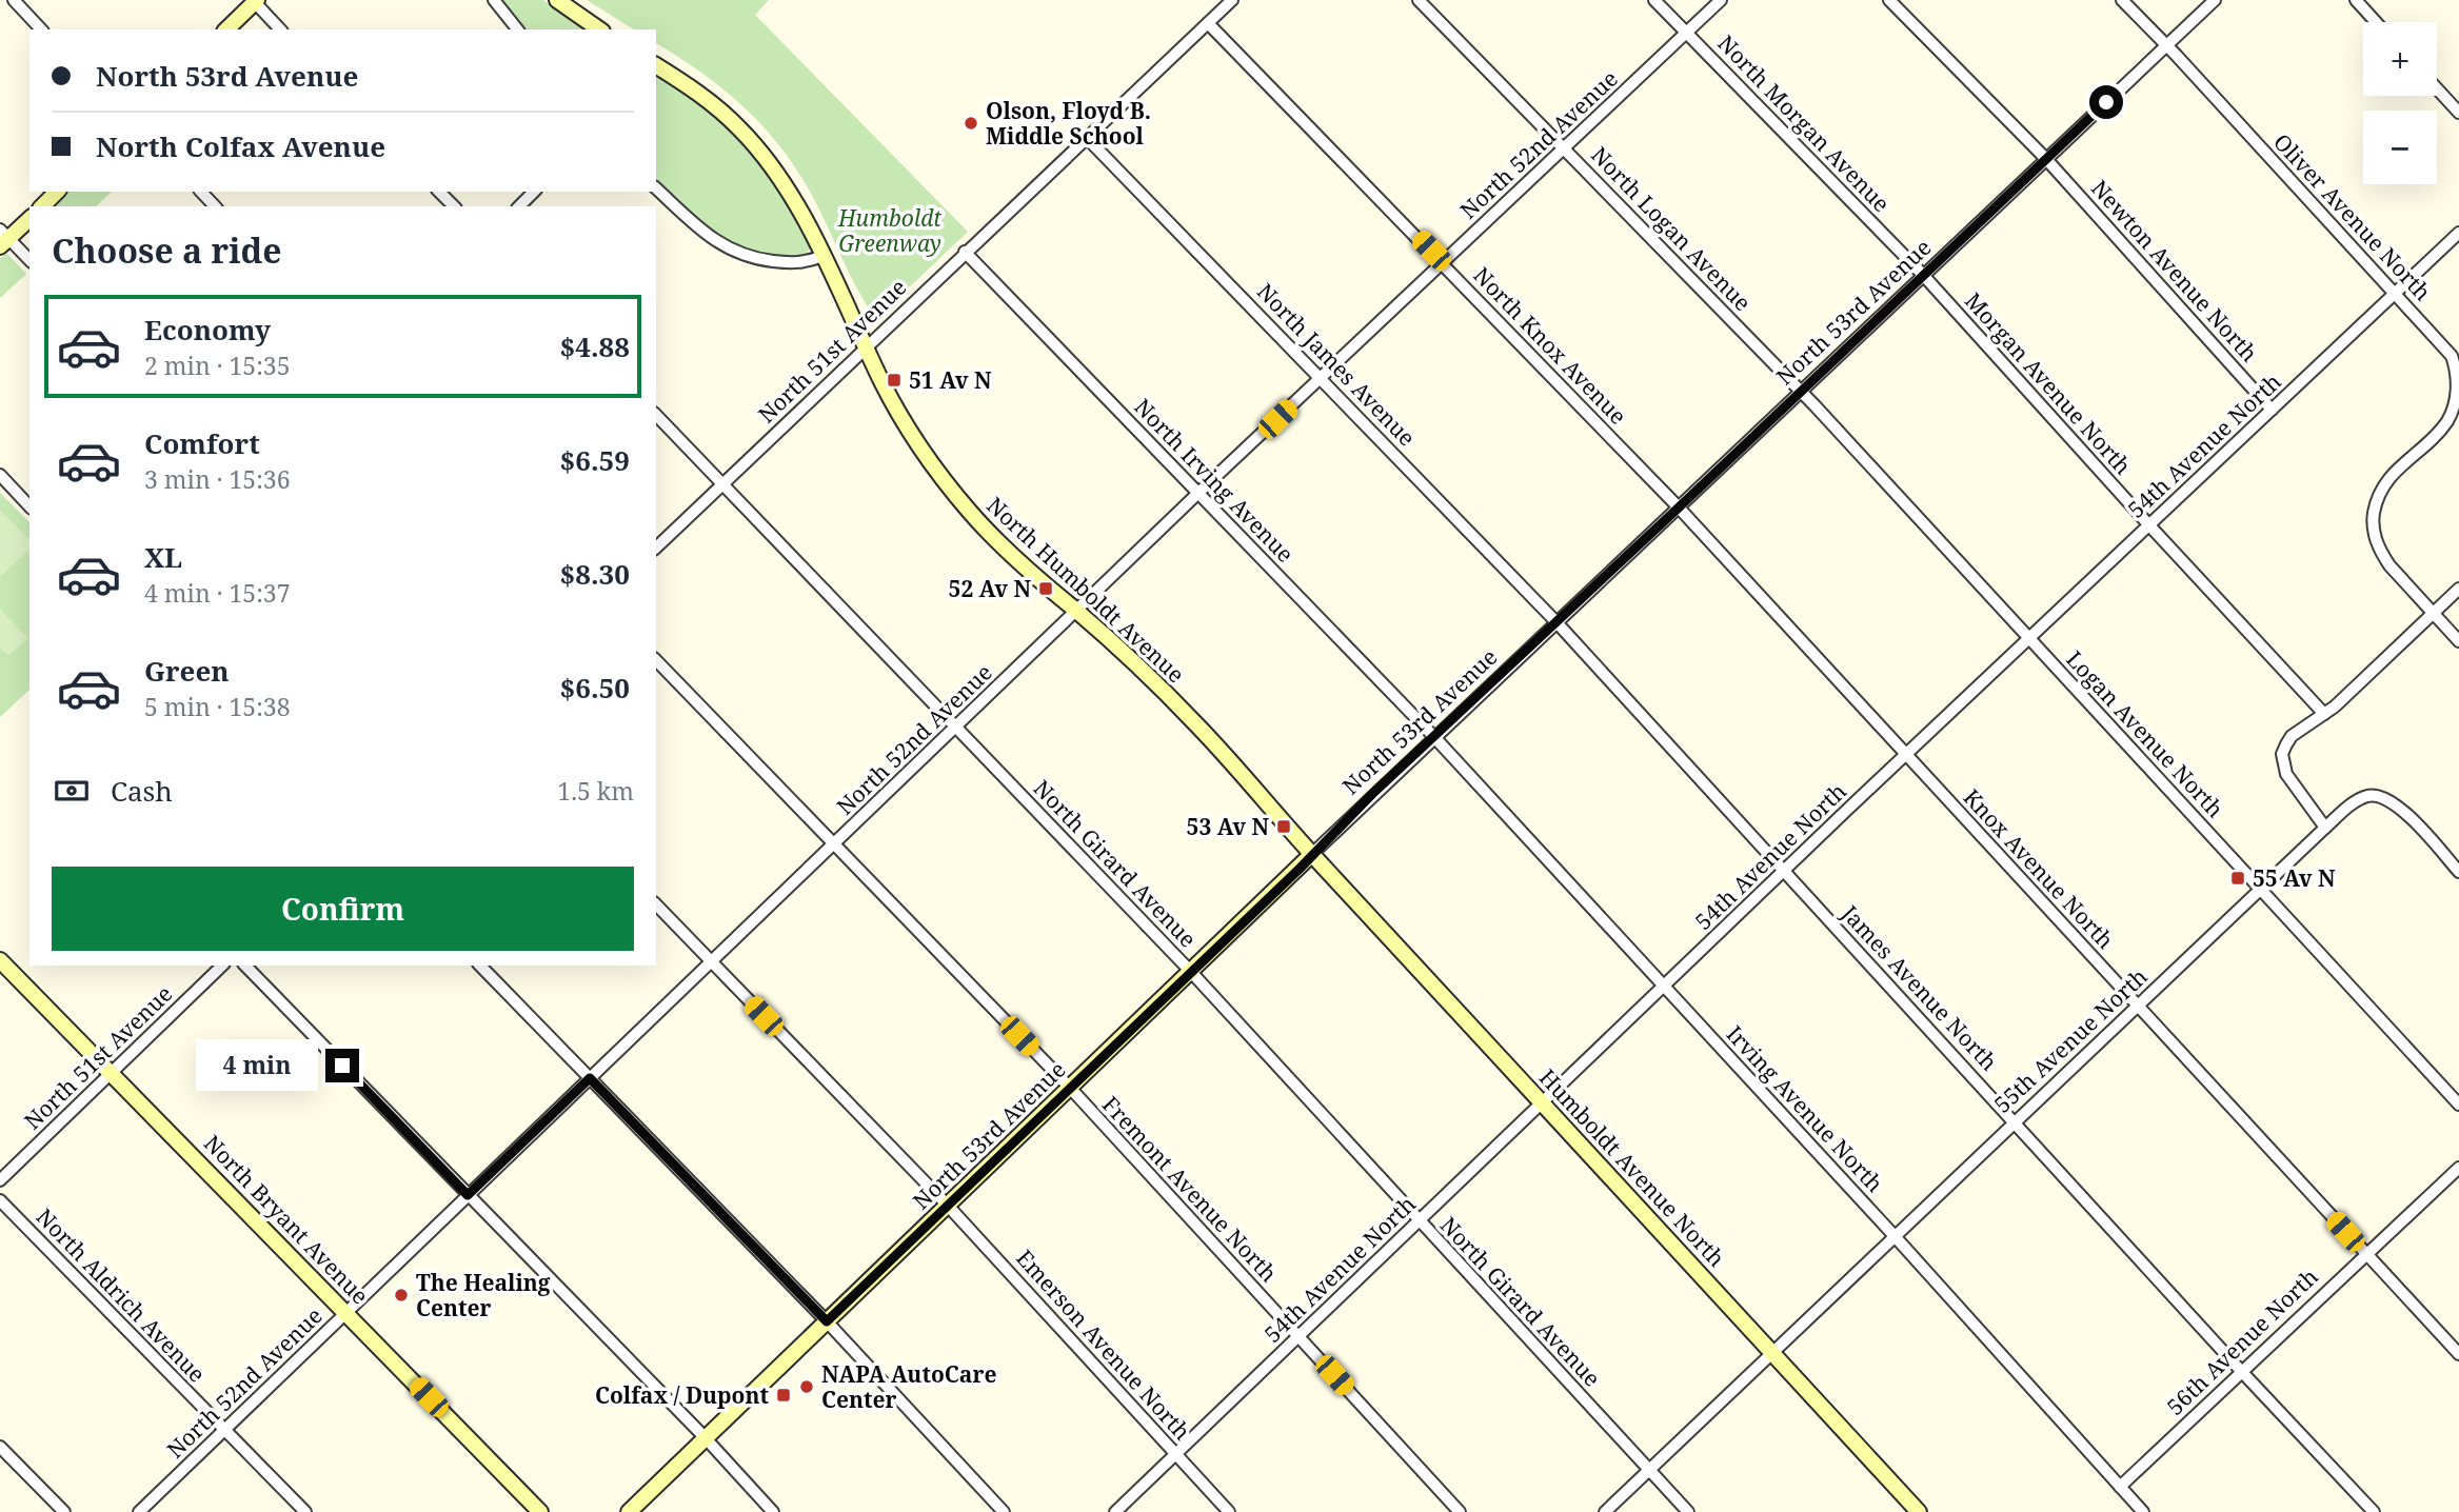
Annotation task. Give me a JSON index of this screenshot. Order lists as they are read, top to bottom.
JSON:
{
  "streets": {
    "street": [
      "North Morgan Avenue",
      "North 52nd Avenue",
      "Oliver Avenue North",
      "North Logan Avenue",
      "Newton Avenue North",
      "North 53rd Avenue",
      "North Knox Avenue",
      "North 51st Avenue",
      "North James Avenue",
      "Morgan Avenue North",
      "54th Avenue North",
      "North Irving Avenue",
      "North Humboldt Avenue",
      "Logan Avenue North",
      "North Girard Avenue",
      "Knox Avenue North",
      "James Avenue North",
      "55th Avenue North",
      "Irving Avenue North",
      "Humboldt Avenue North",
      "Fremont Avenue North",
      "North Bryant Avenue",
      "North Aldrich Avenue",
      "56th Avenue North",
      "Emerson Avenue North"
    ]
  },
  "crossings": [
    ["North Morgan Avenue", "North 52nd Avenue"],
    ["North Morgan Avenue", "North 53rd Avenue"],
    ["North Morgan Avenue", "Morgan Avenue North"],
    ["North 52nd Avenue", "North Logan Avenue"],
    ["North 52nd Avenue", "North Knox Avenue"],
    ["North 52nd Avenue", "North James Avenue"],
    ["North 52nd Avenue", "North Irving Avenue"],
    ["North 52nd Avenue", "North Humboldt Avenue"],
    ["North 52nd Avenue", "North Girard Avenue"],
    ["North 52nd Avenue", "Fremont Avenue North"],
    ["North 52nd Avenue", "North Bryant Avenue"],
    ["North 52nd Avenue", "North Aldrich Avenue"],
    ["North 52nd Avenue", "Emerson Avenue North"],
    ["Oliver Avenue North", "North 53rd Avenue"],
    ["Oliver Avenue North", "54th Avenue North"],
    ["North Logan Avenue", "North 53rd Avenue"],
    ["North Logan Avenue", "Logan Avenue North"],
    ["Newton Avenue North", "North 53rd Avenue"],
    ["Newton Avenue North", "54th Avenue North"],
    ["North 53rd Avenue", "North Knox Avenue"],
    ["North 53rd Avenue", "North James Avenue"],
    ["North 53rd Avenue", "Morgan Avenue North"],
    ["North 53rd Avenue", "North Irving Avenue"],
    ["North 53rd Avenue", "North Humboldt Avenue"],
    ["North 53rd Avenue", "Logan Avenue North"],
    ["North 53rd Avenue", "North Girard Avenue"],
    ["North 53rd Avenue", "Knox Avenue North"],
    ["North 53rd Avenue", "James Avenue North"],
    ["North 53rd Avenue", "Irving Avenue North"],
    ["North 53rd Avenue", "Humboldt Avenue North"],
    ["North 53rd Avenue", "Fremont Avenue North"],
    ["North 53rd Avenue", "Emerson Avenue North"],
    ["North Knox Avenue", "North 51st Avenue"],
    ["North Knox Avenue", "Knox Avenue North"],
    ["North 51st Avenue", "North James Avenue"],
    ["North 51st Avenue", "North Irving Avenue"],
    ["North 51st Avenue", "North Humboldt Avenue"],
    ["North 51st Avenue", "North Girard Avenue"],
    ["North 51st Avenue", "North Bryant Avenue"],
    ["North James Avenue", "James Avenue North"],
    ["Morgan Avenue North", "54th Avenue North"],
    ["54th Avenue North", "Logan Avenue North"],
    ["54th Avenue North", "North Girard Avenue"],
    ["54th Avenue North", "Knox Avenue North"],
    ["54th Avenue North", "James Avenue North"],
    ["54th Avenue North", "Irving Avenue North"],
    ["54th Avenue North", "Humboldt Avenue North"],
    ["54th Avenue North", "Fremont Avenue North"],
    ["54th Avenue North", "Emerson Avenue North"],
    ["North Irving Avenue", "Irving Avenue North"],
    ["North Humboldt Avenue", "Humboldt Avenue North"],
    ["Logan Avenue North", "55th Avenue North"],
    ["North Girard Avenue", "55th Avenue North"],
    ["Knox Avenue North", "55th Avenue North"],
    ["Knox Avenue North", "56th Avenue North"],
    ["James Avenue North", "55th Avenue North"],
    ["James Avenue North", "56th Avenue North"],
    ["55th Avenue North", "Irving Avenue North"],
    ["55th Avenue North", "Humboldt Avenue North"],
    ["Irving Avenue North", "56th Avenue North"]
  ],
  "parks": ["Humboldt Greenway"],
  "places": {
    "other": ["Olson, Floyd B. Middle School", "The Healing Center", "NAPA AutoCare Center"],
    "transit": [
      "51 Av N",
      "52 Av N",
      "53 Av N",
      "55 Av N",
      "Colfax / Dupont"
    ]
  },
  "page": {
    "map_buttons": ["+", "−"],
    "banner": ["North 53rd Avenue", "North Colfax Avenue"],
    "heading": "Choose a ride",
    "list": [
      {
        "name": "Economy",
        "note": "2 min · 15:35",
        "value": "$4.88"
      },
      {
        "name": "Comfort",
        "note": "3 min · 15:36",
        "value": "$6.59"
      },
      {
        "name": "XL",
        "note": "4 min · 15:37",
        "value": "$8.30"
      },
      {
        "name": "Green",
        "note": "5 min · 15:38",
        "value": "$6.50"
      }
    ],
    "pay": ["Cash", "1.5 km"],
    "buttons": "Confirm",
    "bubble": "4 min"
  }
}
